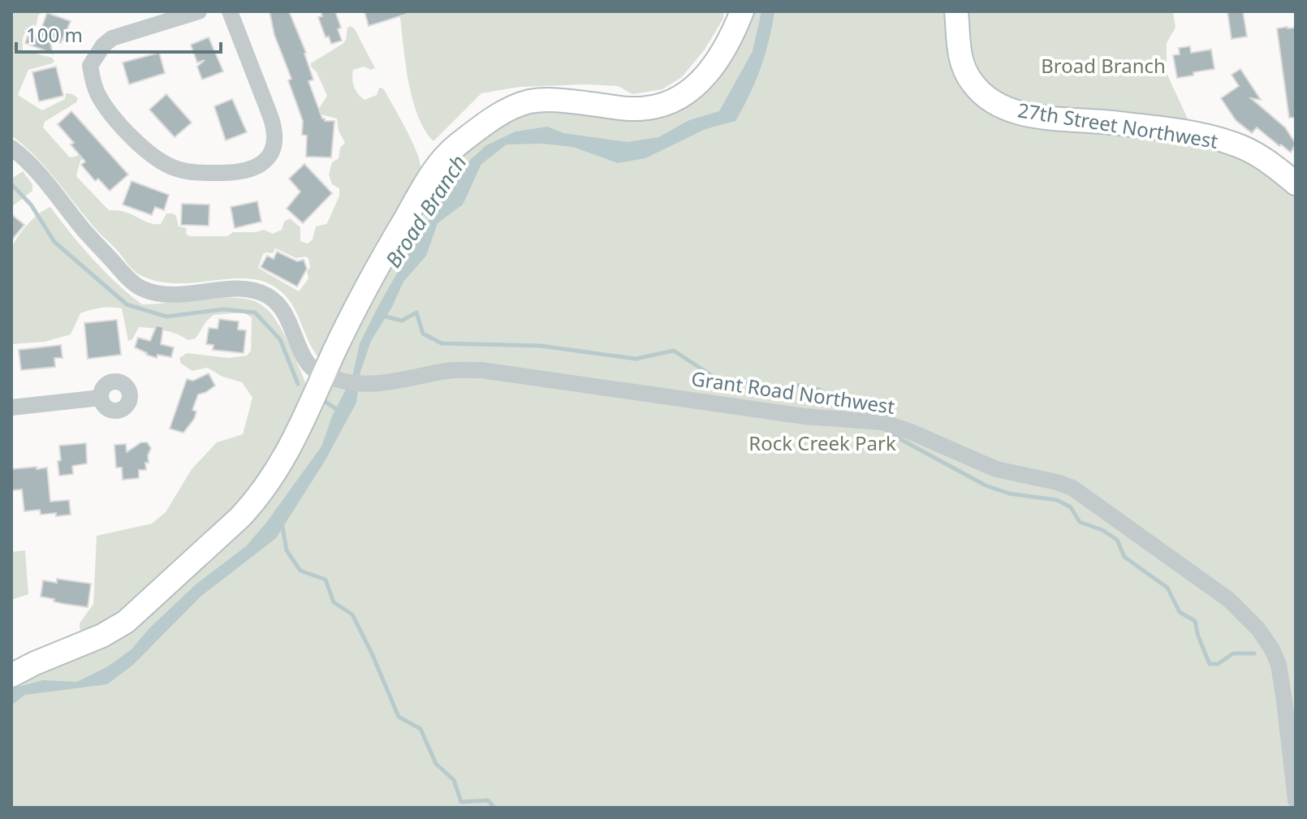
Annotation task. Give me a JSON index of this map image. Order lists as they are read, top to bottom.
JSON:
{
  "streets": {
    "main road": ["27th Street Northwest"],
    "street": ["Grant Road Northwest"]
  },
  "water": ["Broad Branch"],
  "parks": ["Broad Branch", "Rock Creek Park"],
  "scale_bar": "100 m"
}
